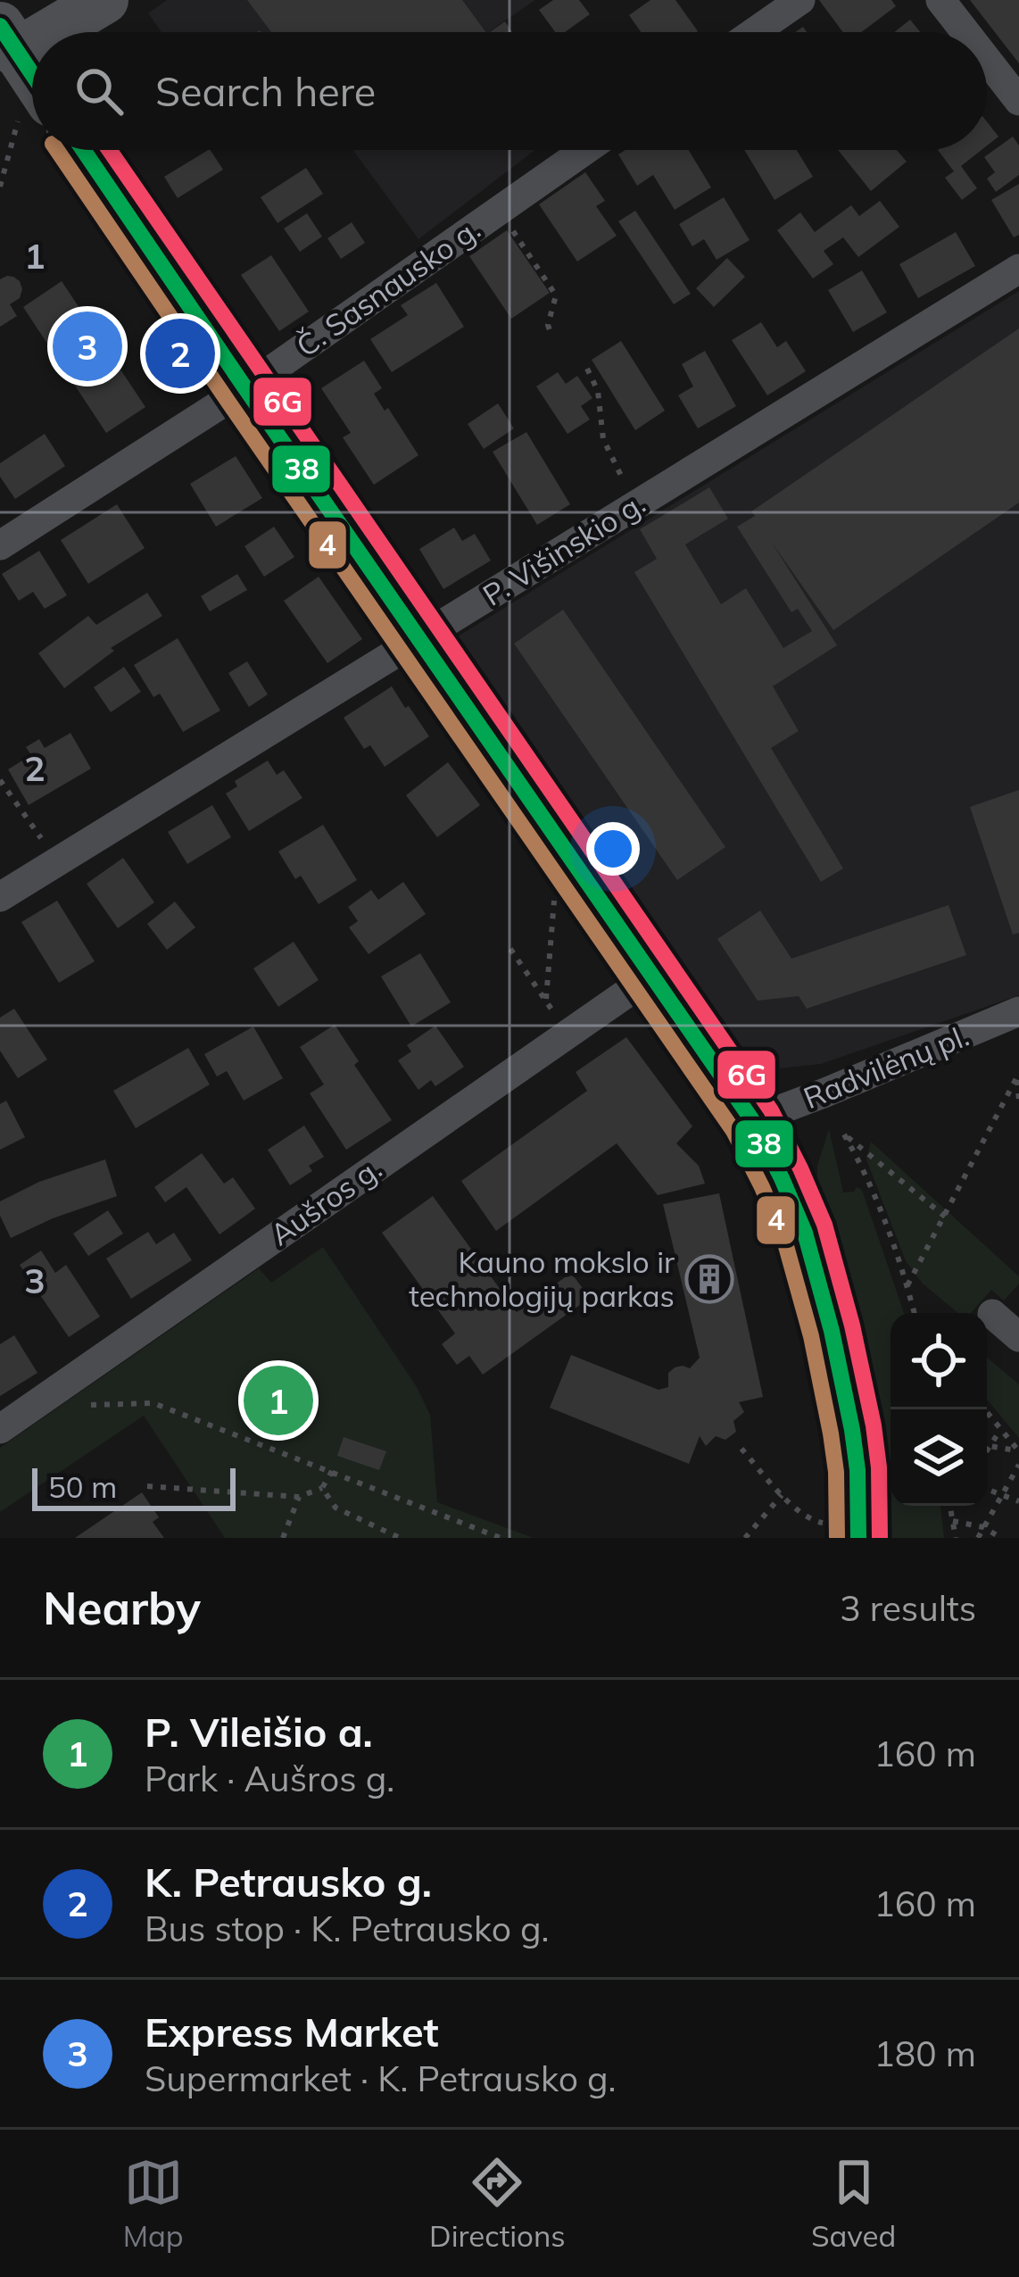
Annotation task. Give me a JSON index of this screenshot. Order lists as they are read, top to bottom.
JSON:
{
  "streets": {
    "street": [
      "Č. Sasnausko g.",
      "P. Višinskio g.",
      "Radvilėnų pl.",
      "Aušros g."
    ]
  },
  "places": {
    "building": ["Kauno mokslo ir technologijų parkas"]
  },
  "lines": ["transit line 38", "transit line 4", "transit line 6G"],
  "scale_bar": "50 m",
  "page": {
    "search": "Search here",
    "pins": ["3", "2", "1"],
    "scale": "50 m",
    "heading": ["Nearby", "3 results"],
    "list": [
      {
        "mark": "1",
        "name": "P. Vileišio a.",
        "note": "Park · Aušros g.",
        "value": "160 m"
      },
      {
        "mark": "2",
        "name": "K. Petrausko g.",
        "note": "Bus stop · K. Petrausko g.",
        "value": "160 m"
      },
      {
        "mark": "3",
        "name": "Express Market",
        "note": "Supermarket · K. Petrausko g.",
        "value": "180 m"
      }
    ],
    "nav": ["Map", "Directions", "Saved"]
  },
  "grid": {
    "rows": ["1", "2", "3"]
  }
}
